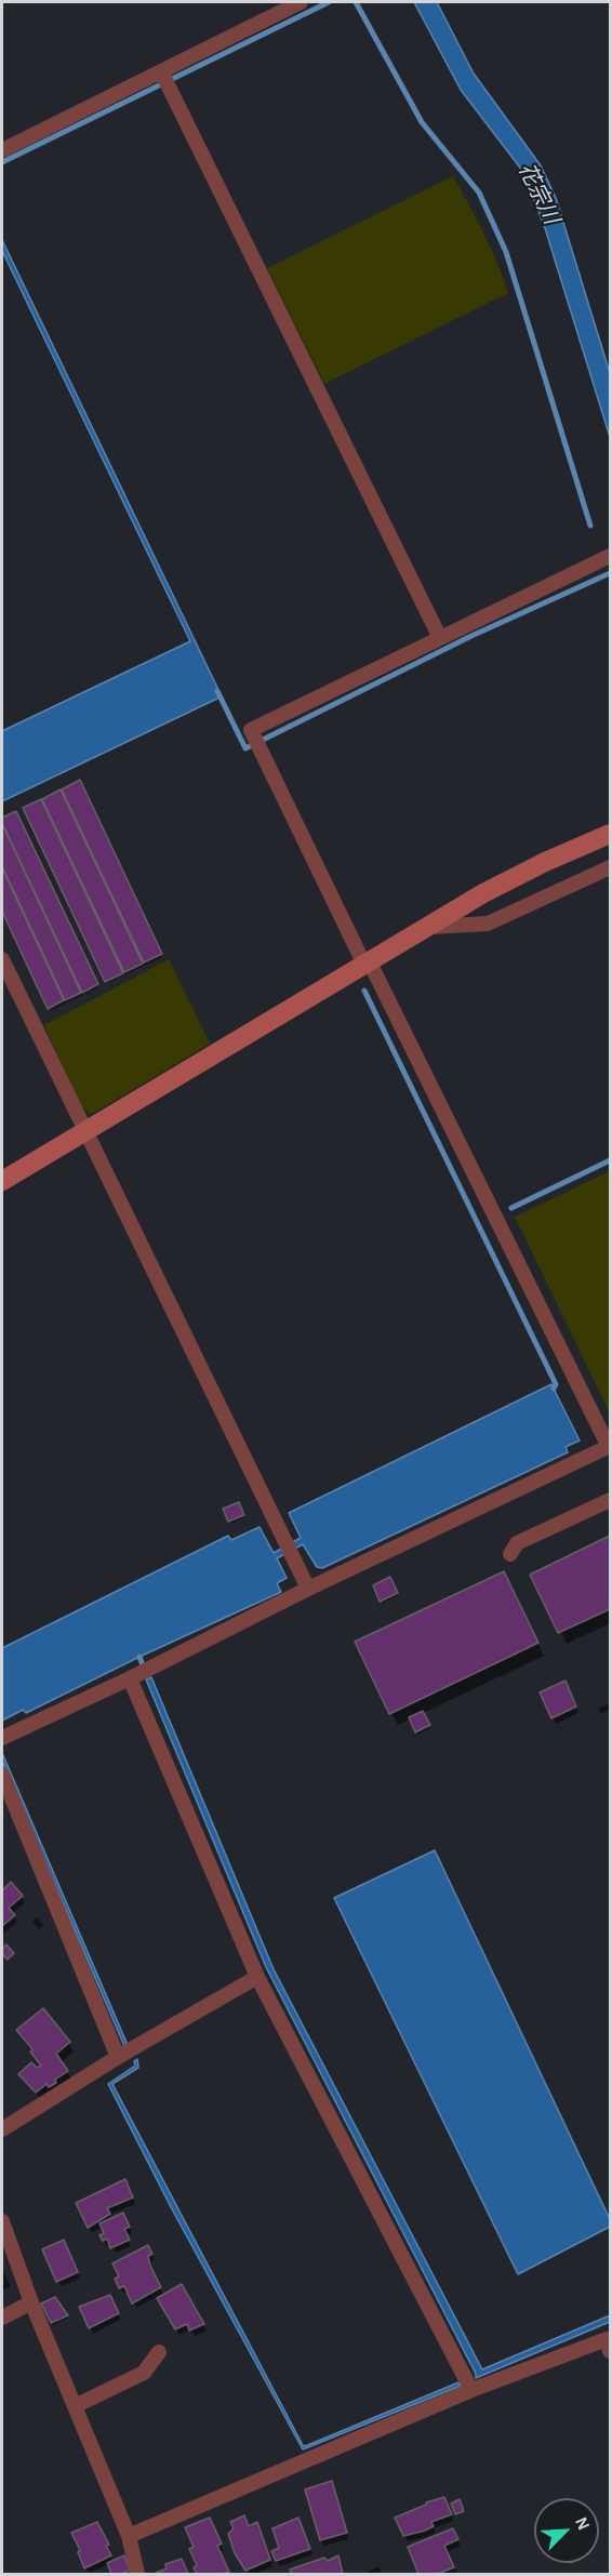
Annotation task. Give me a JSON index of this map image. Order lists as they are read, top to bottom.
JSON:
{
  "water": ["花宗川"],
  "north": "top right"
}
